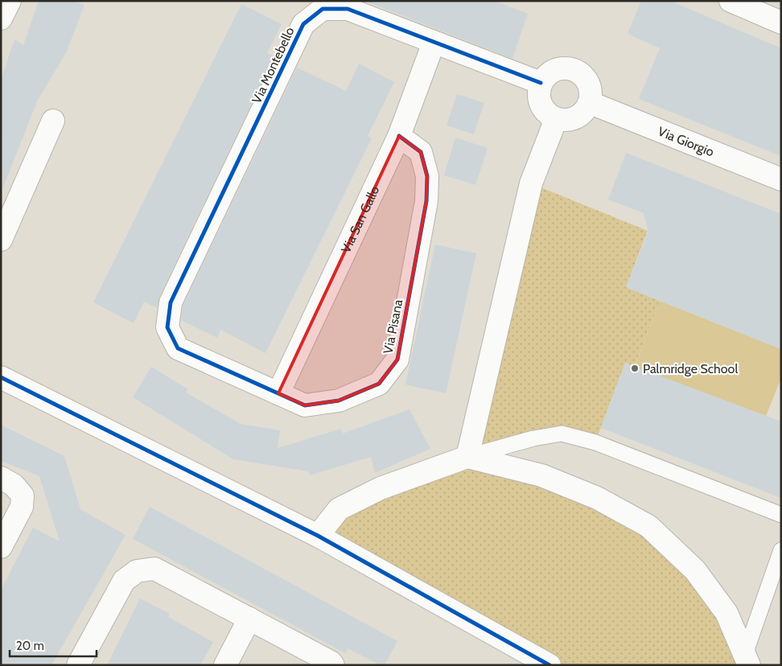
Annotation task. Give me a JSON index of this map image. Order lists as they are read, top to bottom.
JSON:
{
  "streets": {
    "street": [
      "Via Montebello",
      "Via Giorgio",
      "Via San Gallo",
      "Via Pisana"
    ]
  },
  "crossings": [
    ["Via Montebello", "Via Giorgio"],
    ["Via Montebello", "Via San Gallo"],
    ["Via Montebello", "Via Pisana"],
    ["Via San Gallo", "Via Pisana"]
  ],
  "places": ["Palmridge School"],
  "scale_bar": "20 m"
}
